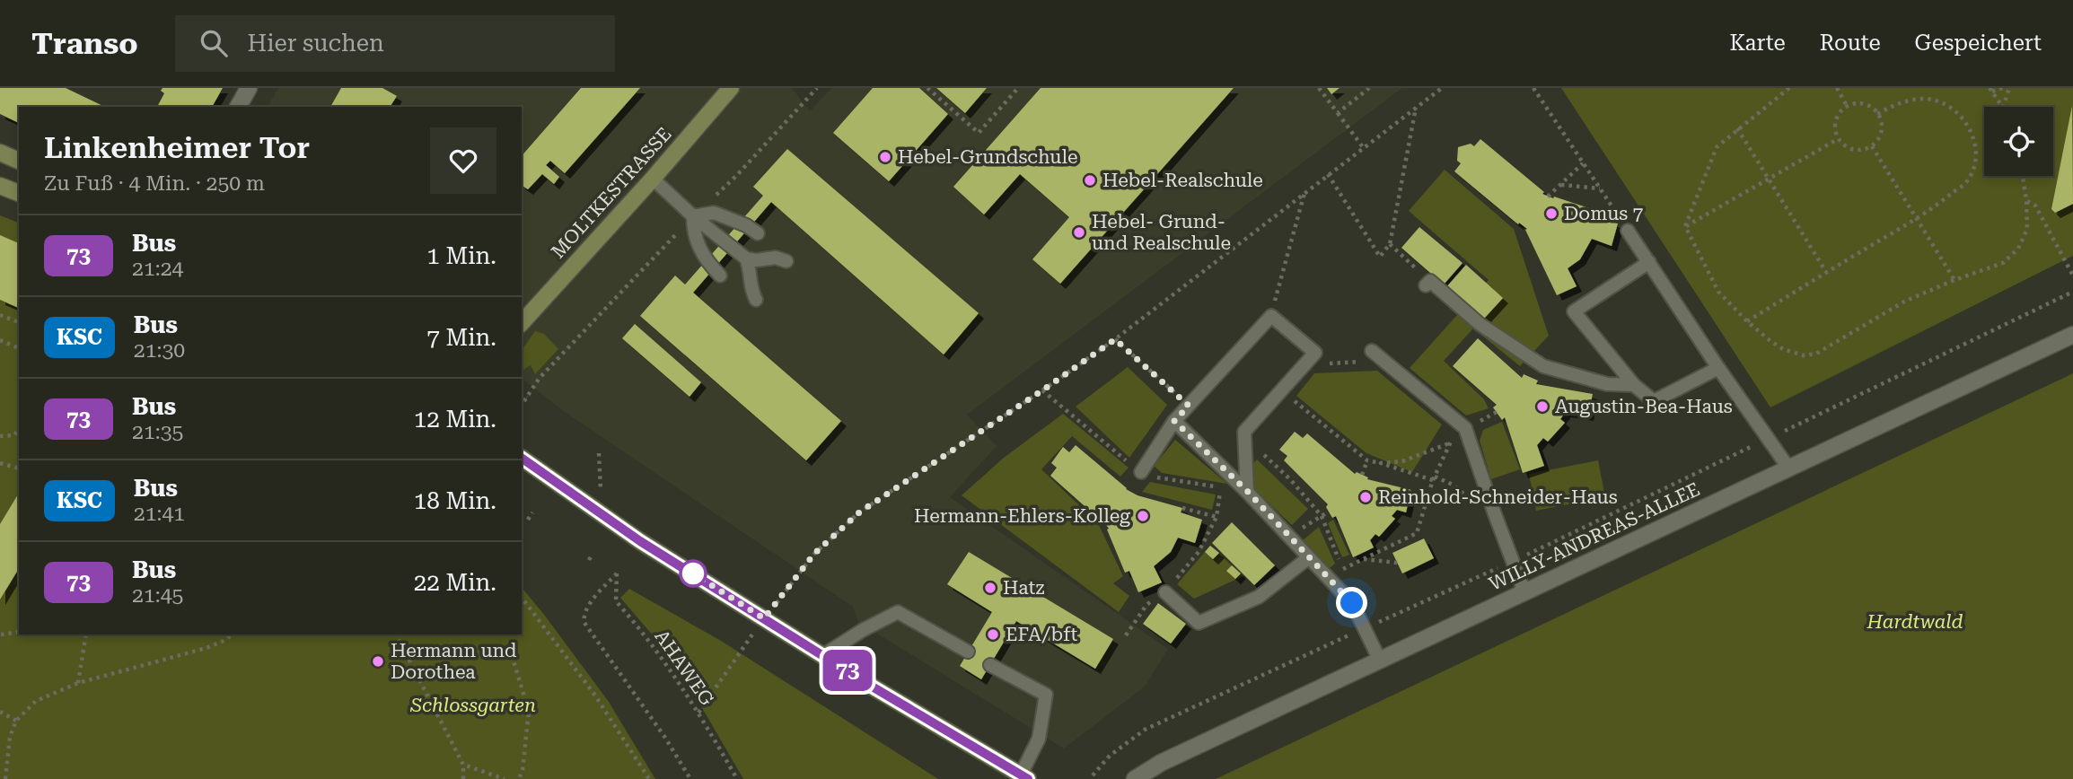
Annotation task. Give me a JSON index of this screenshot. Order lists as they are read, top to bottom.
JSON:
{
  "streets": {
    "main road": ["MOLTKESTRASSE"],
    "street": ["WILLY-ANDREAS-ALLEE"],
    "path": ["AHAWEG"]
  },
  "parks": ["Hardtwald", "Schlossgarten"],
  "places": [
    "Hebel-Grundschule",
    "Hebel-Realschule",
    "Domus 7",
    "Hebel- Grund- und Realschule",
    "Augustin-Bea-Haus",
    "Reinhold-Schneider-Haus",
    "Hermann-Ehlers-Kolleg",
    "Hatz",
    "EFA/bft",
    "Hermann und Dorothea"
  ],
  "lines": ["bus line 73"],
  "page": {
    "header": "Transo",
    "search": "Hier suchen",
    "nav": ["Karte", "Route", "Gespeichert"],
    "on_map": "73",
    "heading": ["Linkenheimer Tor", "Zu Fuß · 4 Min. · 250 m"],
    "list": [
      {
        "mark": "73",
        "name": "Bus",
        "note": "21:24",
        "value": "1 Min."
      },
      {
        "mark": "KSC",
        "name": "Bus",
        "note": "21:30",
        "value": "7 Min."
      },
      {
        "mark": "73",
        "name": "Bus",
        "note": "21:35",
        "value": "12 Min."
      },
      {
        "mark": "KSC",
        "name": "Bus",
        "note": "21:41",
        "value": "18 Min."
      },
      {
        "mark": "73",
        "name": "Bus",
        "note": "21:45",
        "value": "22 Min."
      }
    ]
  }
}
